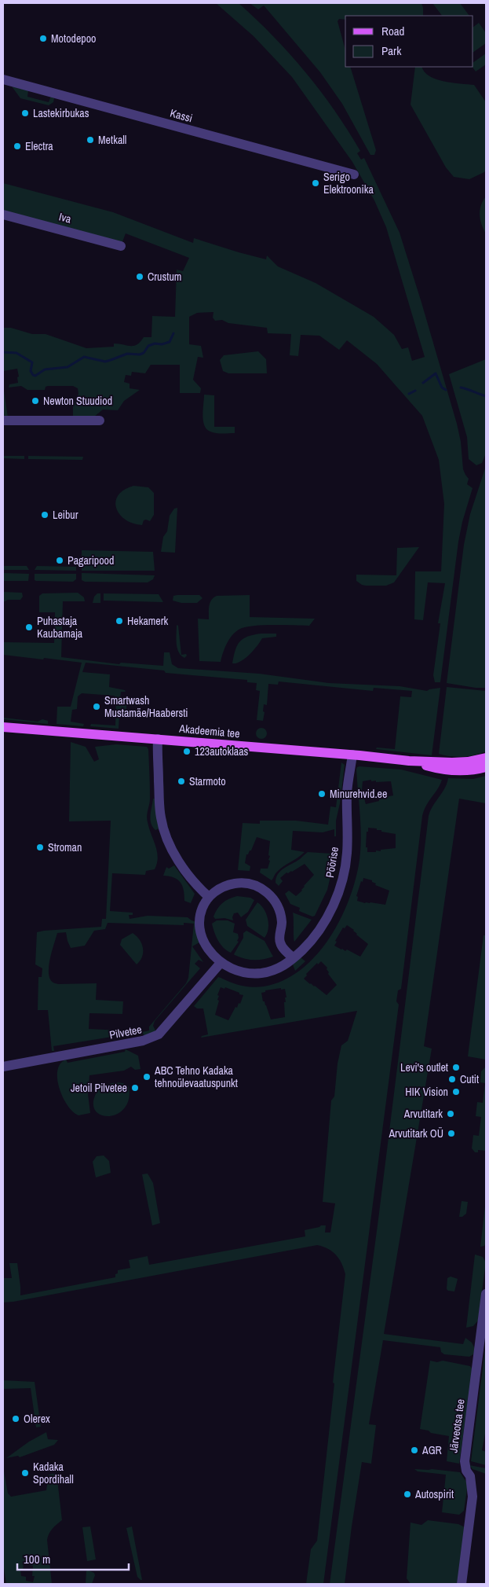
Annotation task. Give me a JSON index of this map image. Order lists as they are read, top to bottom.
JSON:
{
  "streets": {
    "main road": ["Akadeemia tee"],
    "street": [
      "Kassi",
      "Iva",
      "Pöörise",
      "Pilvetee",
      "Järveotsa tee"
    ]
  },
  "crossings": [
    ["Akadeemia tee", "Pöörise"],
    ["Pöörise", "Pilvetee"]
  ],
  "places": [
    "Motodepoo",
    "Lastekirbukas",
    "Metkall",
    "Electra",
    "Serigo Elektroonika",
    "Crustum",
    "Newton Stuudiod",
    "Leibur",
    "Pagaripood",
    "Hekamerk",
    "Puhastaja Kaubamaja",
    "Smartwash Mustamäe/Haabersti",
    "123autoklaas",
    "Starmoto",
    "Minurehvid.ee",
    "Stroman",
    "Levi's outlet",
    "ABC Tehno Kadaka tehnoülevaatuspunkt",
    "Cutit",
    "Jetoil Pilvetee",
    "HIK Vision",
    "Arvutitark",
    "Arvutitark OÜ",
    "Olerex",
    "AGR",
    "Kadaka Spordihall",
    "Autospirit"
  ],
  "legend": ["Road", "Park"],
  "scale_bar": "100 m"
}
